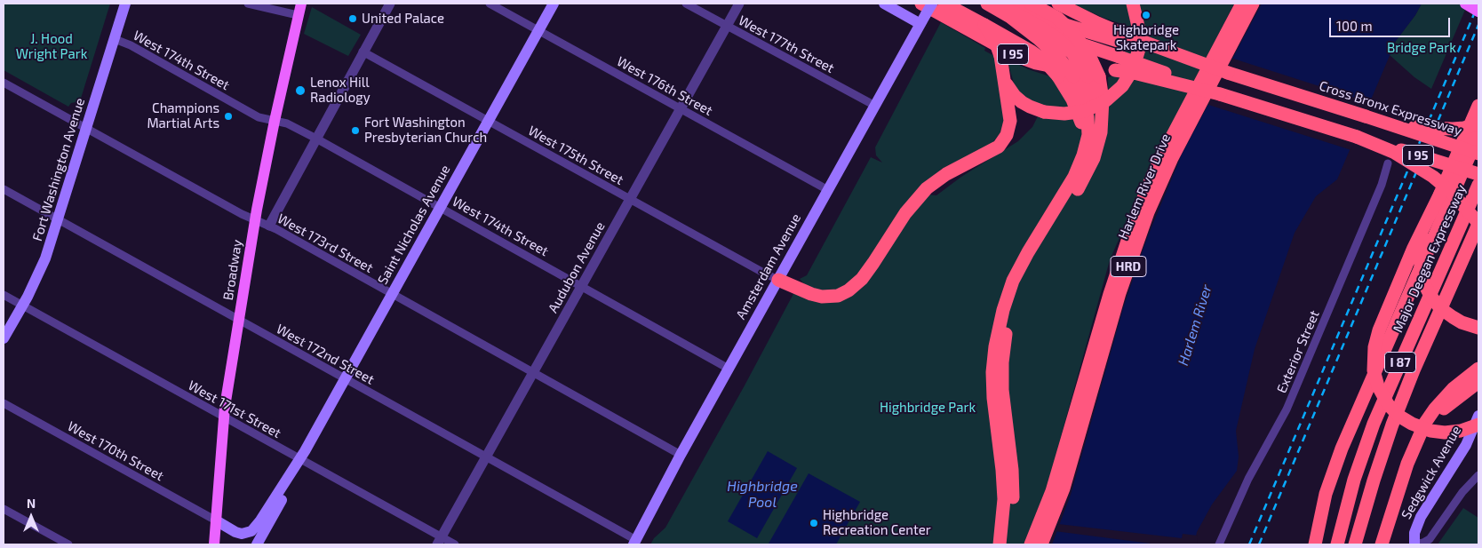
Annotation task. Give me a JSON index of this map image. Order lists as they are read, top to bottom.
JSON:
{
  "streets": {
    "highway": [
      "I 95",
      "Cross Bronx Expressway",
      "Harlem River Drive",
      "Major Deegan Expressway",
      "HRD",
      "I 87"
    ],
    "main road": [
      "Fort Washington Avenue",
      "Saint Nicholas Avenue",
      "Amsterdam Avenue",
      "Broadway",
      "Sedgwick Avenue"
    ],
    "street": [
      "West 177th Street",
      "West 174th Street",
      "West 176th Street",
      "West 175th Street",
      "West 173rd Street",
      "Audubon Avenue",
      "Exterior Street",
      "West 172nd Street",
      "West 171st Street",
      "West 170th Street"
    ]
  },
  "crossings": [
    ["West 177th Street", "Amsterdam Avenue"],
    ["West 177th Street", "Audubon Avenue"],
    ["I 95", "Cross Bronx Expressway"],
    ["I 95", "Amsterdam Avenue"],
    ["West 174th Street", "Fort Washington Avenue"],
    ["West 174th Street", "Saint Nicholas Avenue"],
    ["West 174th Street", "Amsterdam Avenue"],
    ["West 174th Street", "Audubon Avenue"],
    ["West 174th Street", "Broadway"],
    ["West 176th Street", "Saint Nicholas Avenue"],
    ["West 176th Street", "Amsterdam Avenue"],
    ["West 176th Street", "Audubon Avenue"],
    ["West 175th Street", "Saint Nicholas Avenue"],
    ["West 175th Street", "Amsterdam Avenue"],
    ["West 175th Street", "Audubon Avenue"],
    ["Fort Washington Avenue", "West 173rd Street"],
    ["Fort Washington Avenue", "West 172nd Street"],
    ["Fort Washington Avenue", "West 171st Street"],
    ["Saint Nicholas Avenue", "West 173rd Street"],
    ["Saint Nicholas Avenue", "Broadway"],
    ["Saint Nicholas Avenue", "West 172nd Street"],
    ["Saint Nicholas Avenue", "West 171st Street"],
    ["Saint Nicholas Avenue", "West 170th Street"],
    ["West 173rd Street", "Amsterdam Avenue"],
    ["West 173rd Street", "Audubon Avenue"],
    ["West 173rd Street", "Broadway"],
    ["Amsterdam Avenue", "West 172nd Street"],
    ["Audubon Avenue", "West 172nd Street"],
    ["Audubon Avenue", "West 171st Street"],
    ["Broadway", "West 172nd Street"],
    ["Broadway", "West 171st Street"],
    ["Broadway", "West 170th Street"]
  ],
  "water": ["Harlem River", "Highbridge Pool"],
  "parks": ["J. Hood Wright Park", "Bridge Park", "Highbridge Park"],
  "places": [
    "Highbridge Skatepark",
    "United Palace",
    "Lenox Hill Radiology",
    "Champions Martial Arts",
    "Fort Washington Presbyterian Church",
    "Highbridge Recreation Center"
  ],
  "scale_bar": "100 m",
  "north": "top"
}
